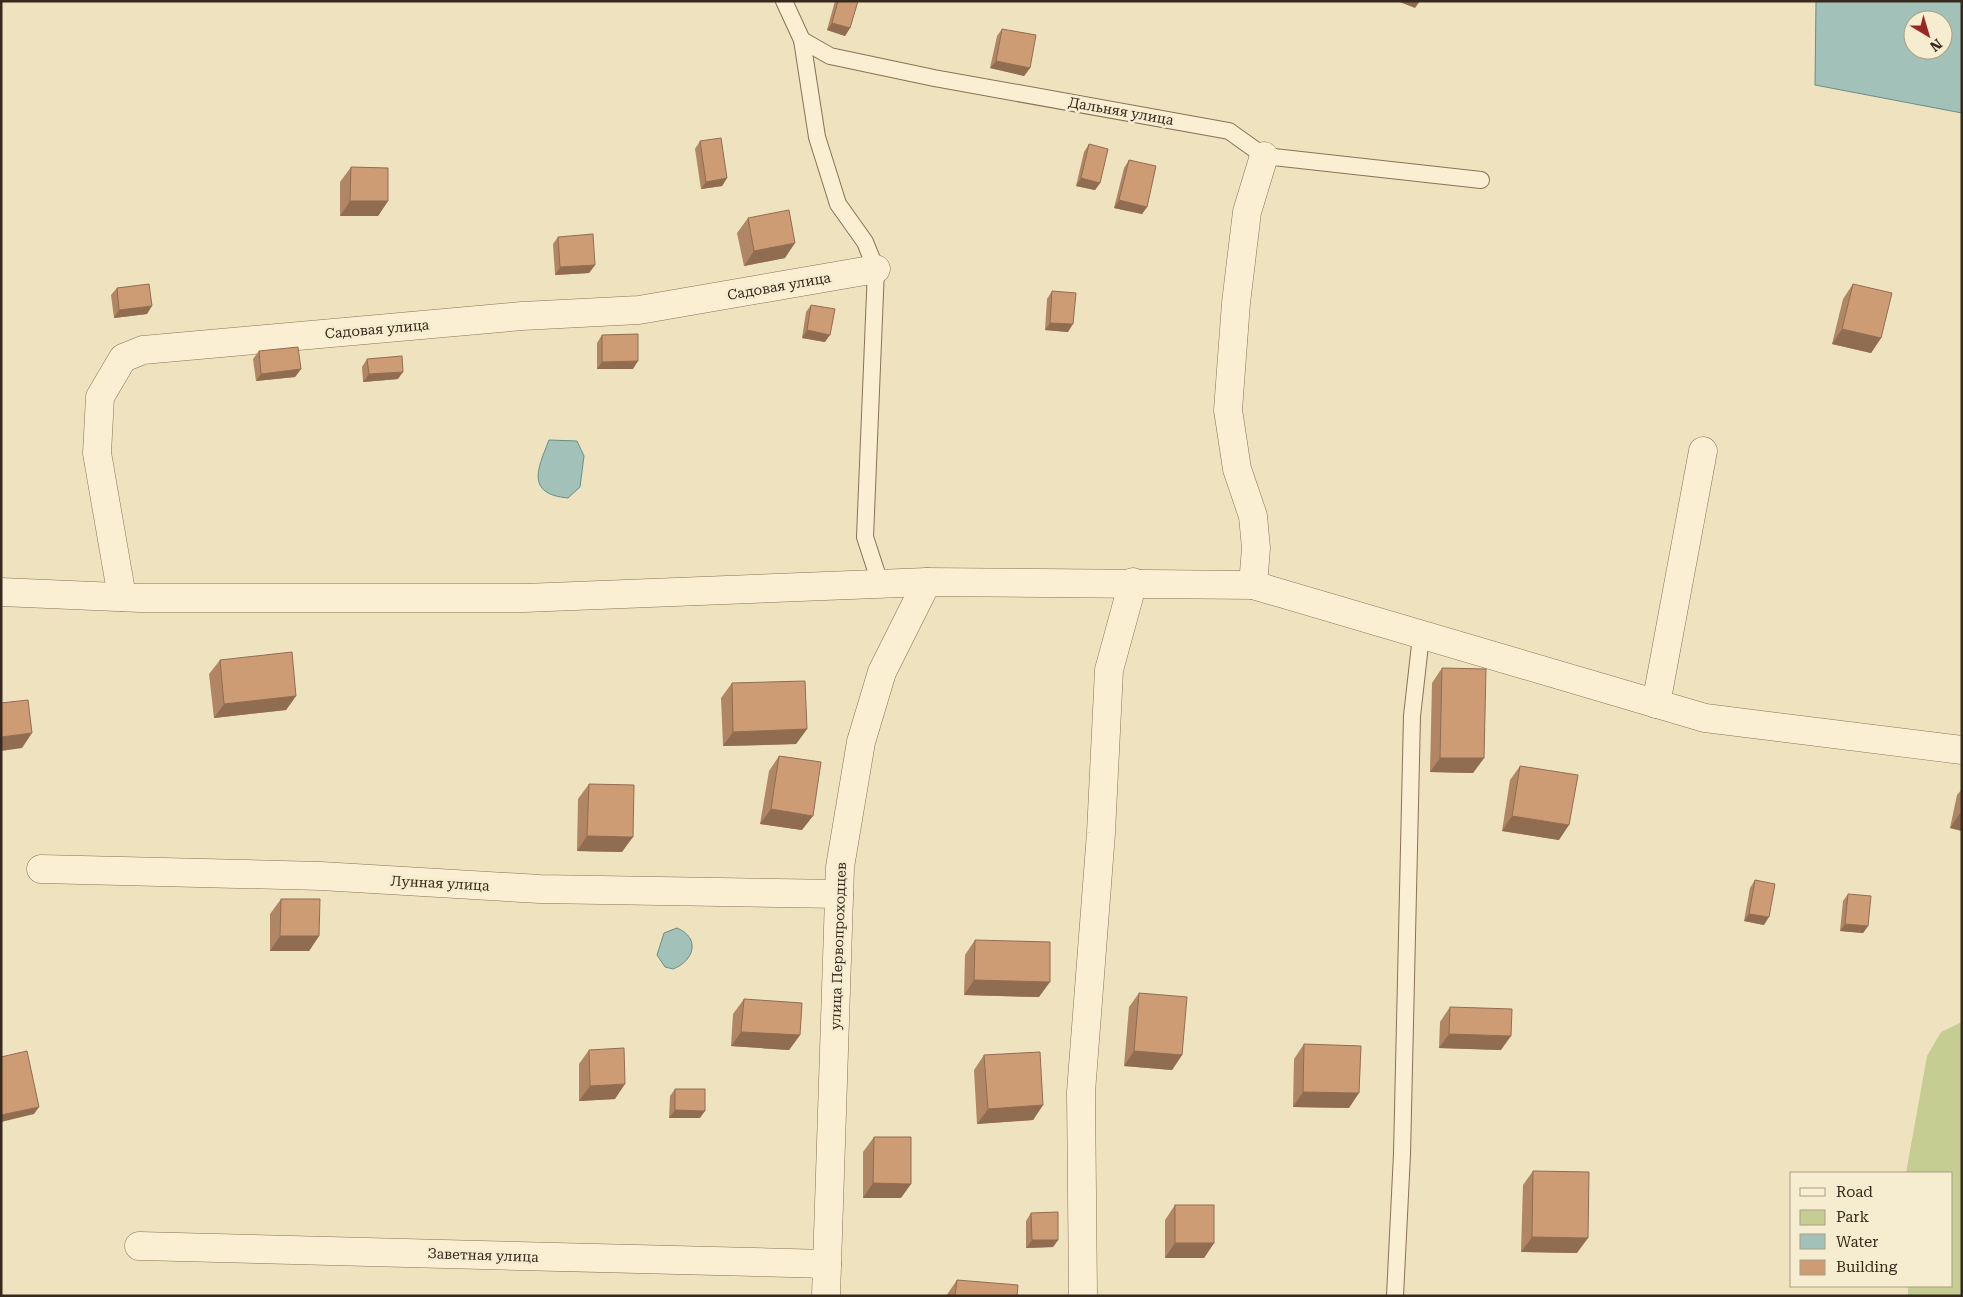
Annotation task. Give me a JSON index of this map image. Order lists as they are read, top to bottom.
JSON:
{
  "streets": {
    "street": [
      "Садовая улица",
      "Лунная улица",
      "улица Первопроходцев",
      "Заветная улица"
    ],
    "lane": ["Дальняя улица"]
  },
  "crossings": [
    ["Лунная улица", "улица Первопроходцев"],
    ["улица Первопроходцев", "Заветная улица"]
  ],
  "legend": [
    "Road",
    "Park",
    "Water",
    "Building"
  ],
  "north": "bottom right"
}
